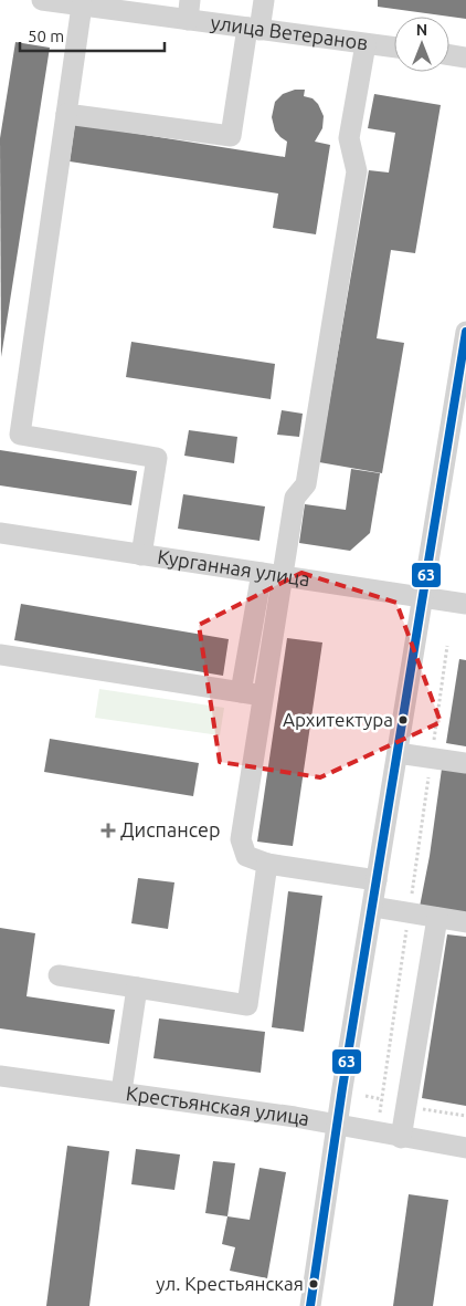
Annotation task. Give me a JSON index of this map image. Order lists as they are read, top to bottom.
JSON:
{
  "streets": {
    "street": ["улица Ветеранов", "Курганная улица", "Крестьянская улица"]
  },
  "places": {
    "other": ["Архитектура", "ул. Крестьянская"],
    "health": ["Диспансер"]
  },
  "lines": ["transit line 63"],
  "scale_bar": "50 m",
  "north": "top"
}
